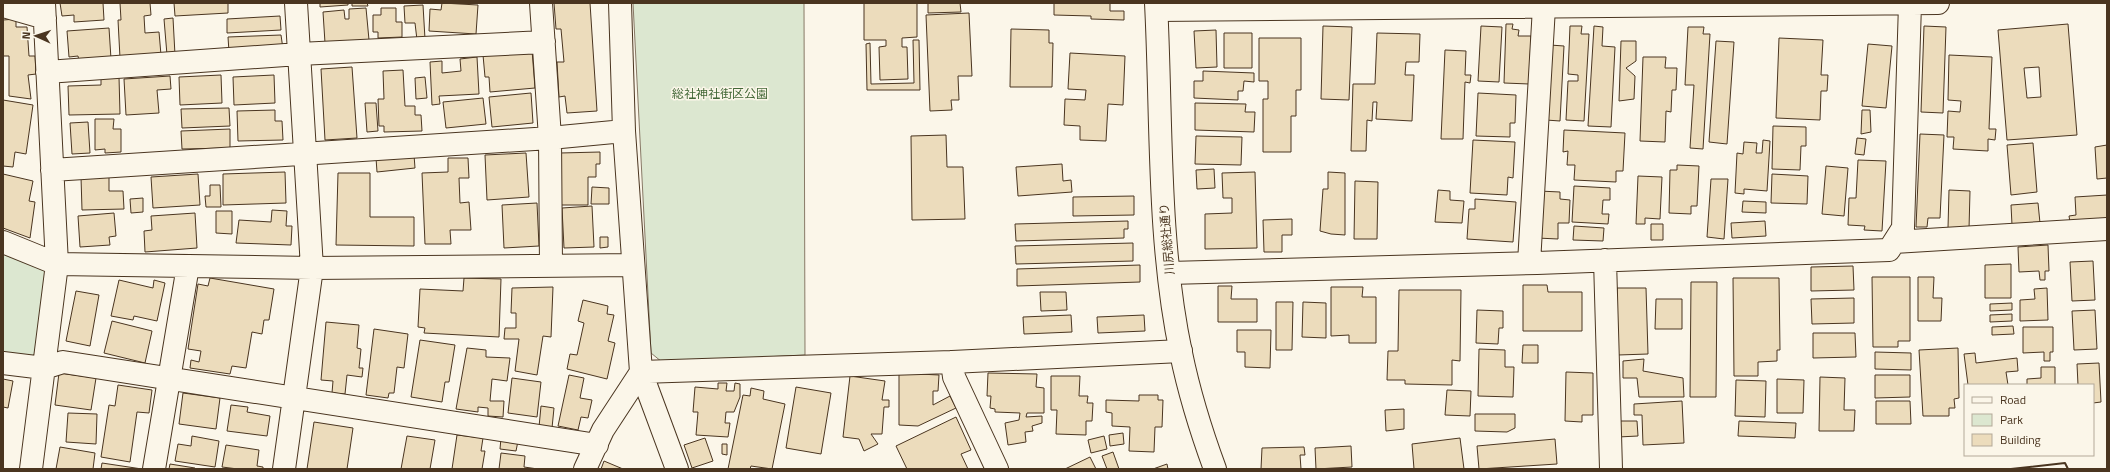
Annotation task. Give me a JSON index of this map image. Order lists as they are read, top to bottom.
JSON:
{
  "streets": {
    "street": ["川尻総社通り"]
  },
  "parks": ["総社神社街区公園"],
  "legend": ["Road", "Park", "Building"],
  "north": "left"
}
